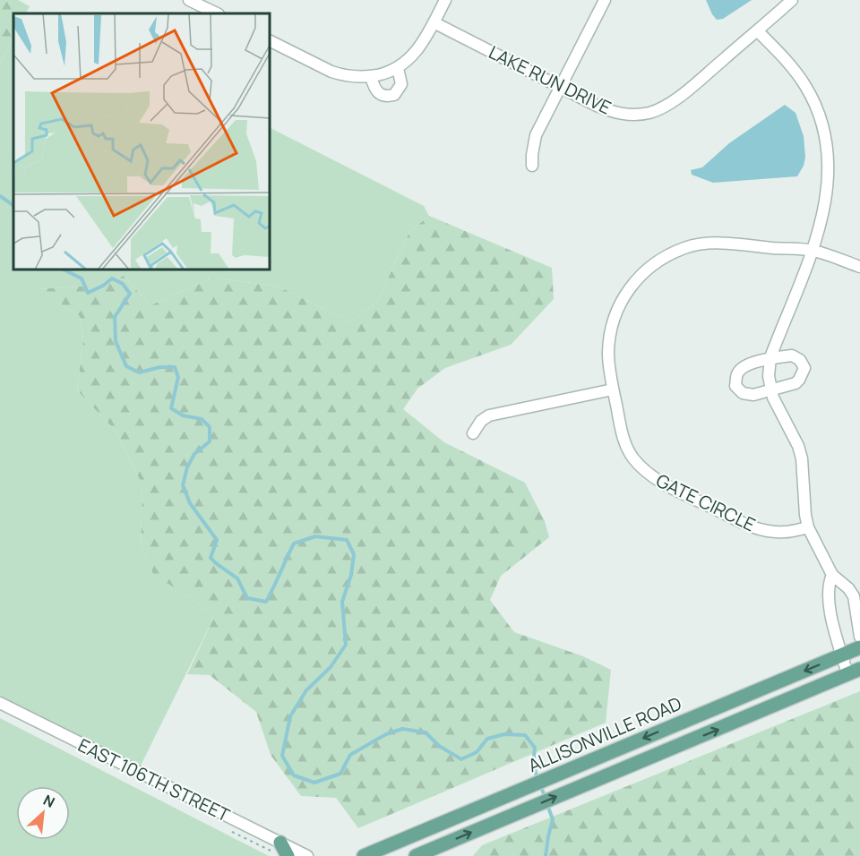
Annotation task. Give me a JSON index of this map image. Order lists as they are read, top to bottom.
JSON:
{
  "streets": {
    "main road": ["ALLISONVILLE ROAD"],
    "street": ["LAKE RUN DRIVE", "GATE CIRCLE", "EAST 106TH STREET"]
  },
  "north": "top right"
}
